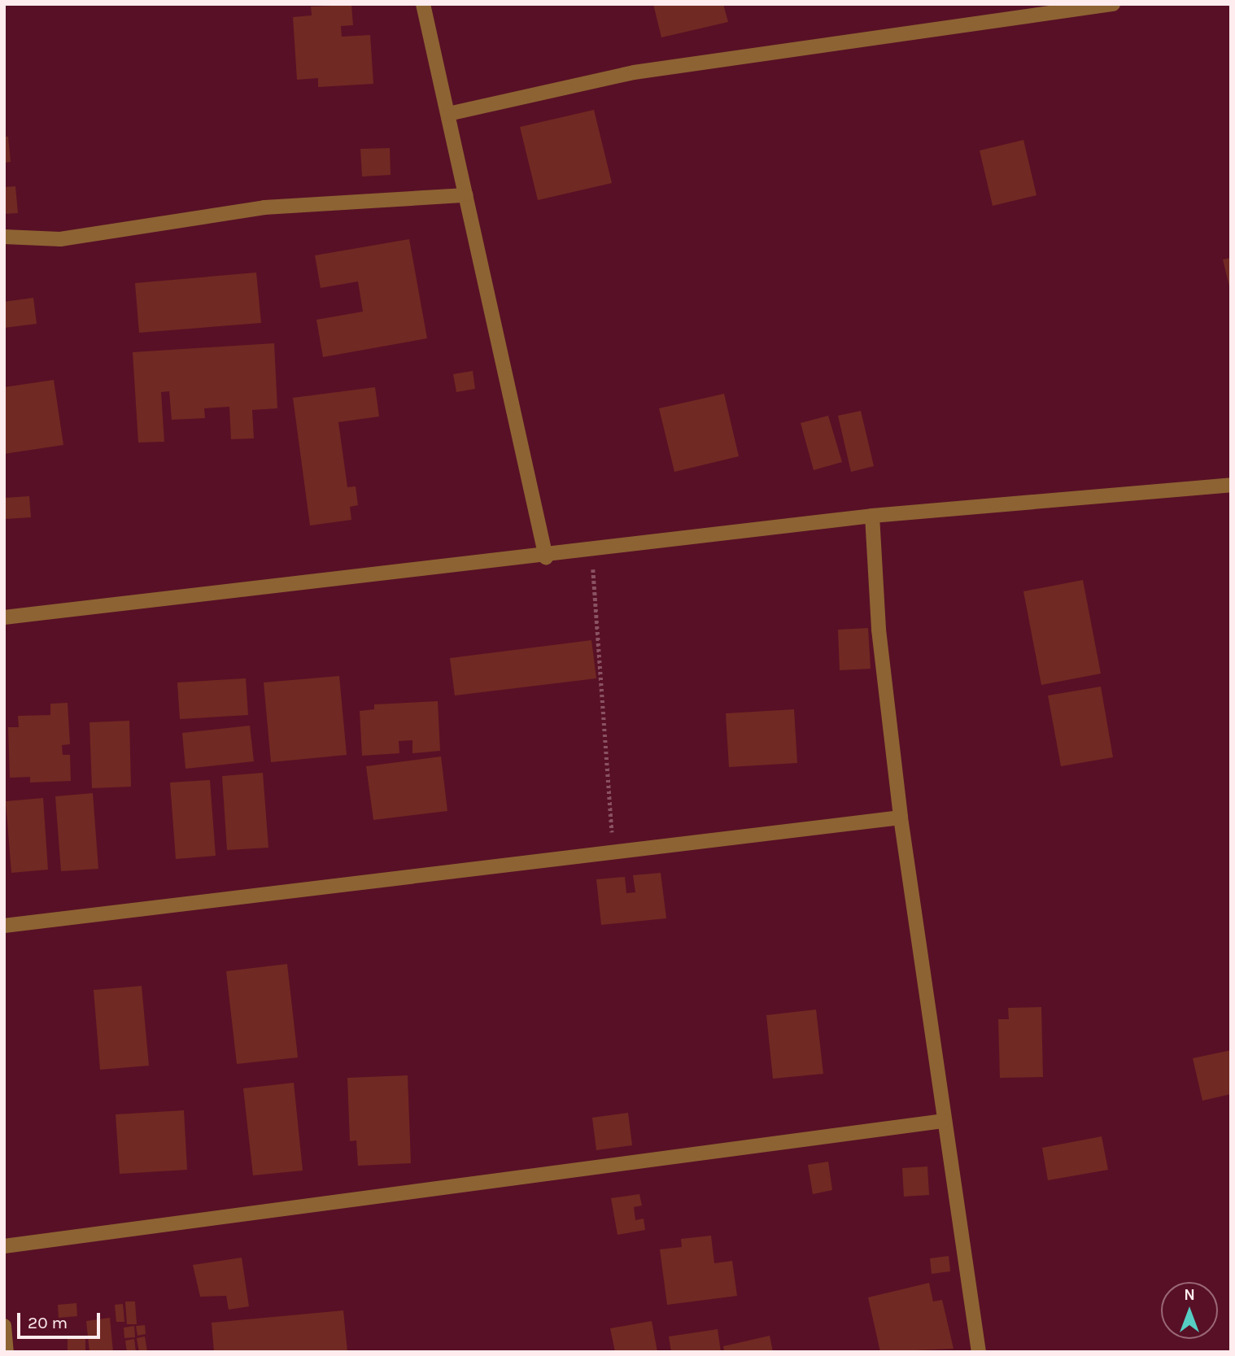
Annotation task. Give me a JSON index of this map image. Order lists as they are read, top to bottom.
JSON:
{
  "scale_bar": "20 m",
  "north": "top"
}
